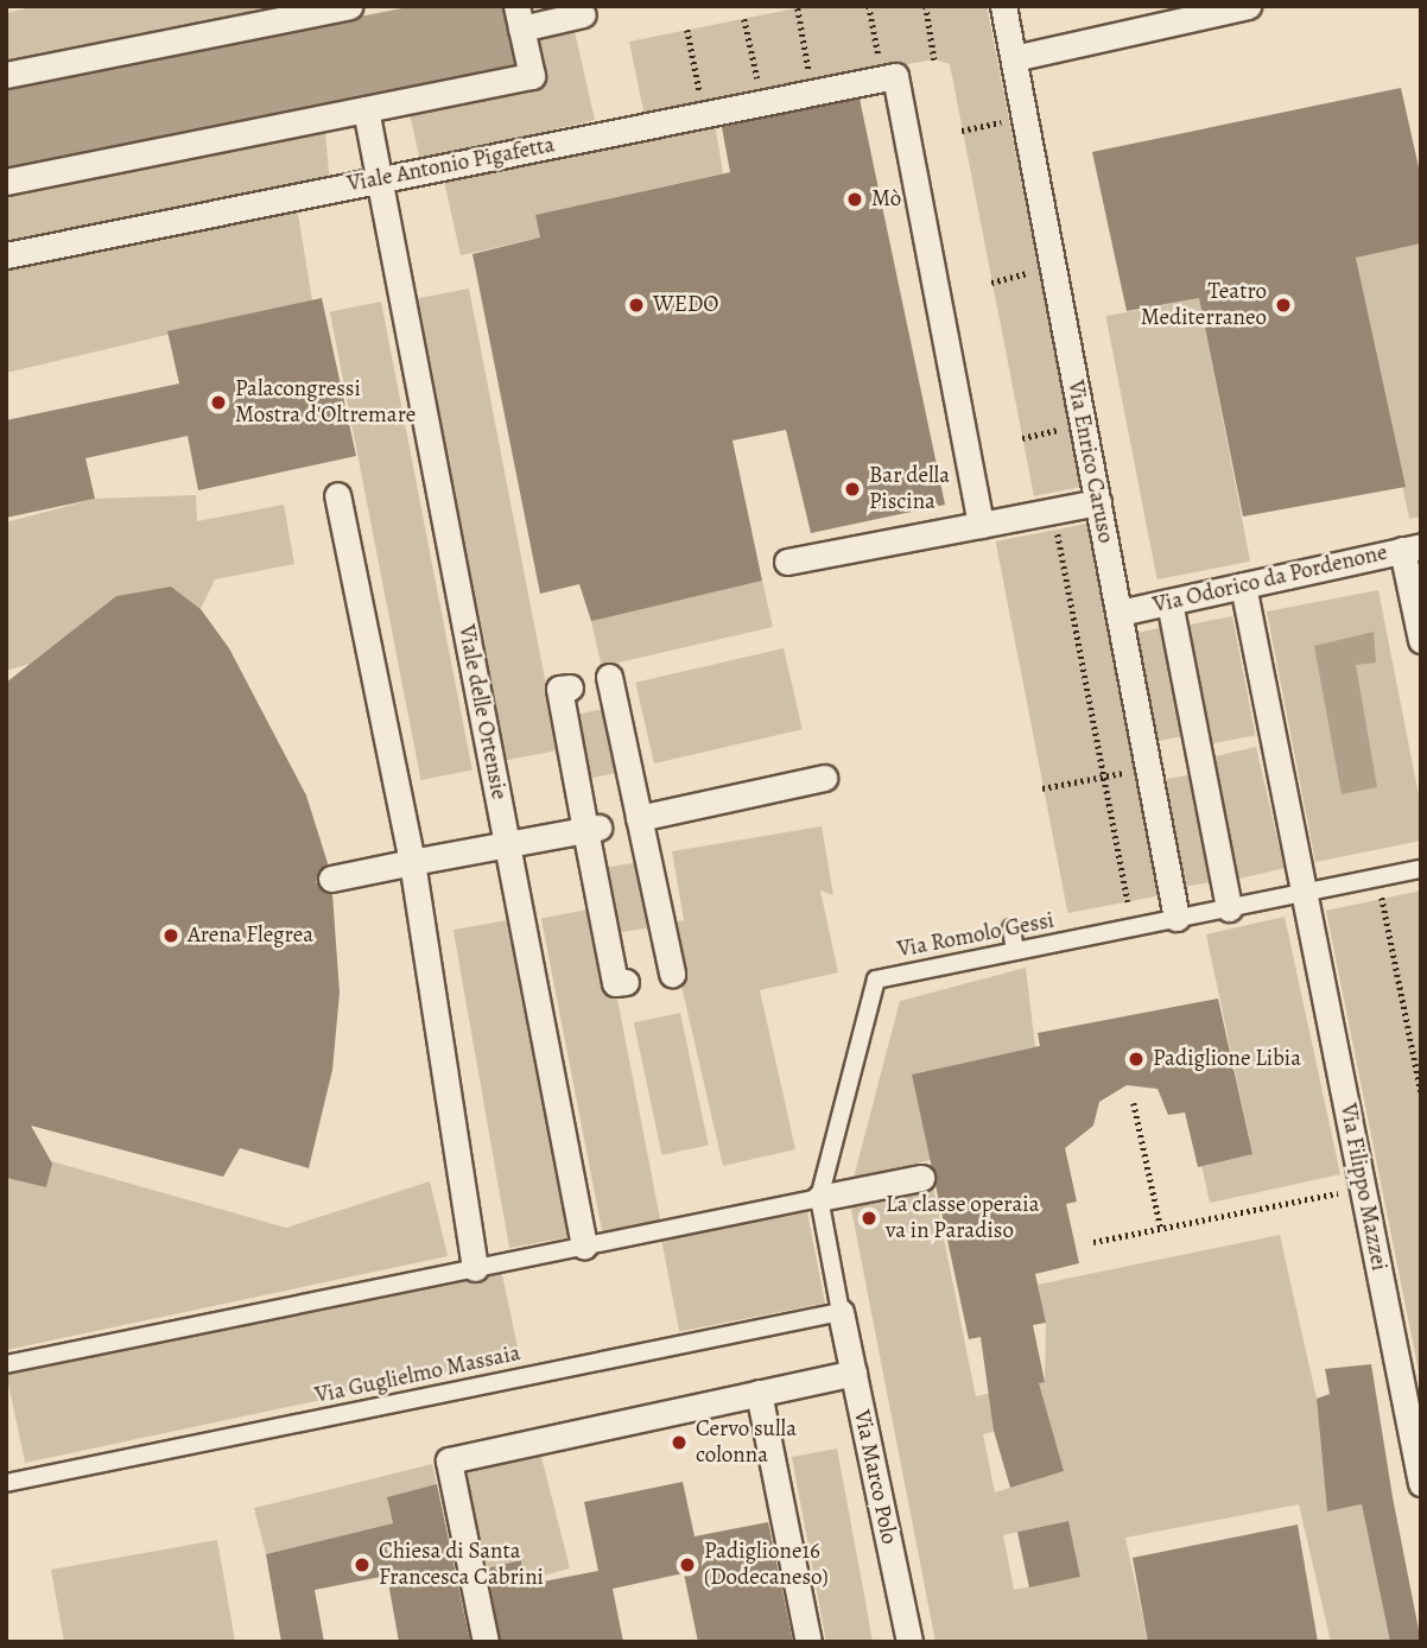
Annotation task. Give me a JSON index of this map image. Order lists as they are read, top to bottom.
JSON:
{
  "streets": {
    "street": [
      "Viale Antonio Pigafetta",
      "Via Enrico Caruso",
      "Via Odorico da Pordenone",
      "Viale delle Ortensie",
      "Via Filippo Mazzei",
      "Via Marco Polo"
    ],
    "lane": ["Via Romolo Gessi", "Via Guglielmo Massaia"]
  },
  "crossings": [
    ["Viale Antonio Pigafetta", "Viale delle Ortensie"],
    ["Via Enrico Caruso", "Via Odorico da Pordenone"],
    ["Via Enrico Caruso", "Via Romolo Gessi"],
    ["Via Odorico da Pordenone", "Via Filippo Mazzei"],
    ["Via Romolo Gessi", "Via Filippo Mazzei"],
    ["Via Romolo Gessi", "Via Guglielmo Massaia"],
    ["Via Romolo Gessi", "Via Marco Polo"],
    ["Via Guglielmo Massaia", "Via Marco Polo"]
  ],
  "places": [
    "Mò",
    "WEDO",
    "Teatro Mediterraneo",
    "Palacongressi Mostra d'Oltremare",
    "Bar della Piscina",
    "Arena Flegrea",
    "Padiglione Libia",
    "La classe operaia va in Paradiso",
    "Cervo sulla colonna",
    "Chiesa di Santa Francesca Cabrini",
    "Padiglione16 (Dodecaneso)"
  ]
}
